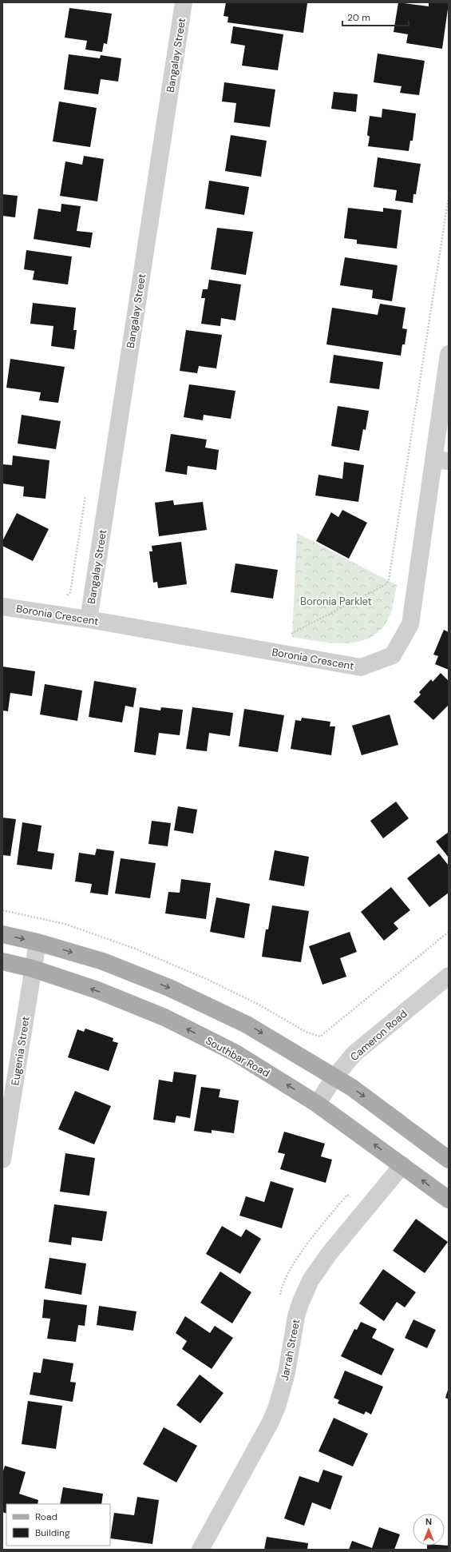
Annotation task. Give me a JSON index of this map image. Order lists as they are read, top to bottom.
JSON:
{
  "streets": {
    "main road": ["Southbar Road"],
    "street": [
      "Bangalay Street",
      "Boronia Crescent",
      "Cameron Road",
      "Eugenia Street",
      "Jarrah Street"
    ]
  },
  "crossings": [
    ["Bangalay Street", "Boronia Crescent"],
    ["Cameron Road", "Southbar Road"],
    ["Eugenia Street", "Southbar Road"],
    ["Southbar Road", "Jarrah Street"]
  ],
  "parks": ["Boronia Parklet"],
  "legend": ["Road", "Building"],
  "scale_bar": "20 m",
  "north": "top"
}
